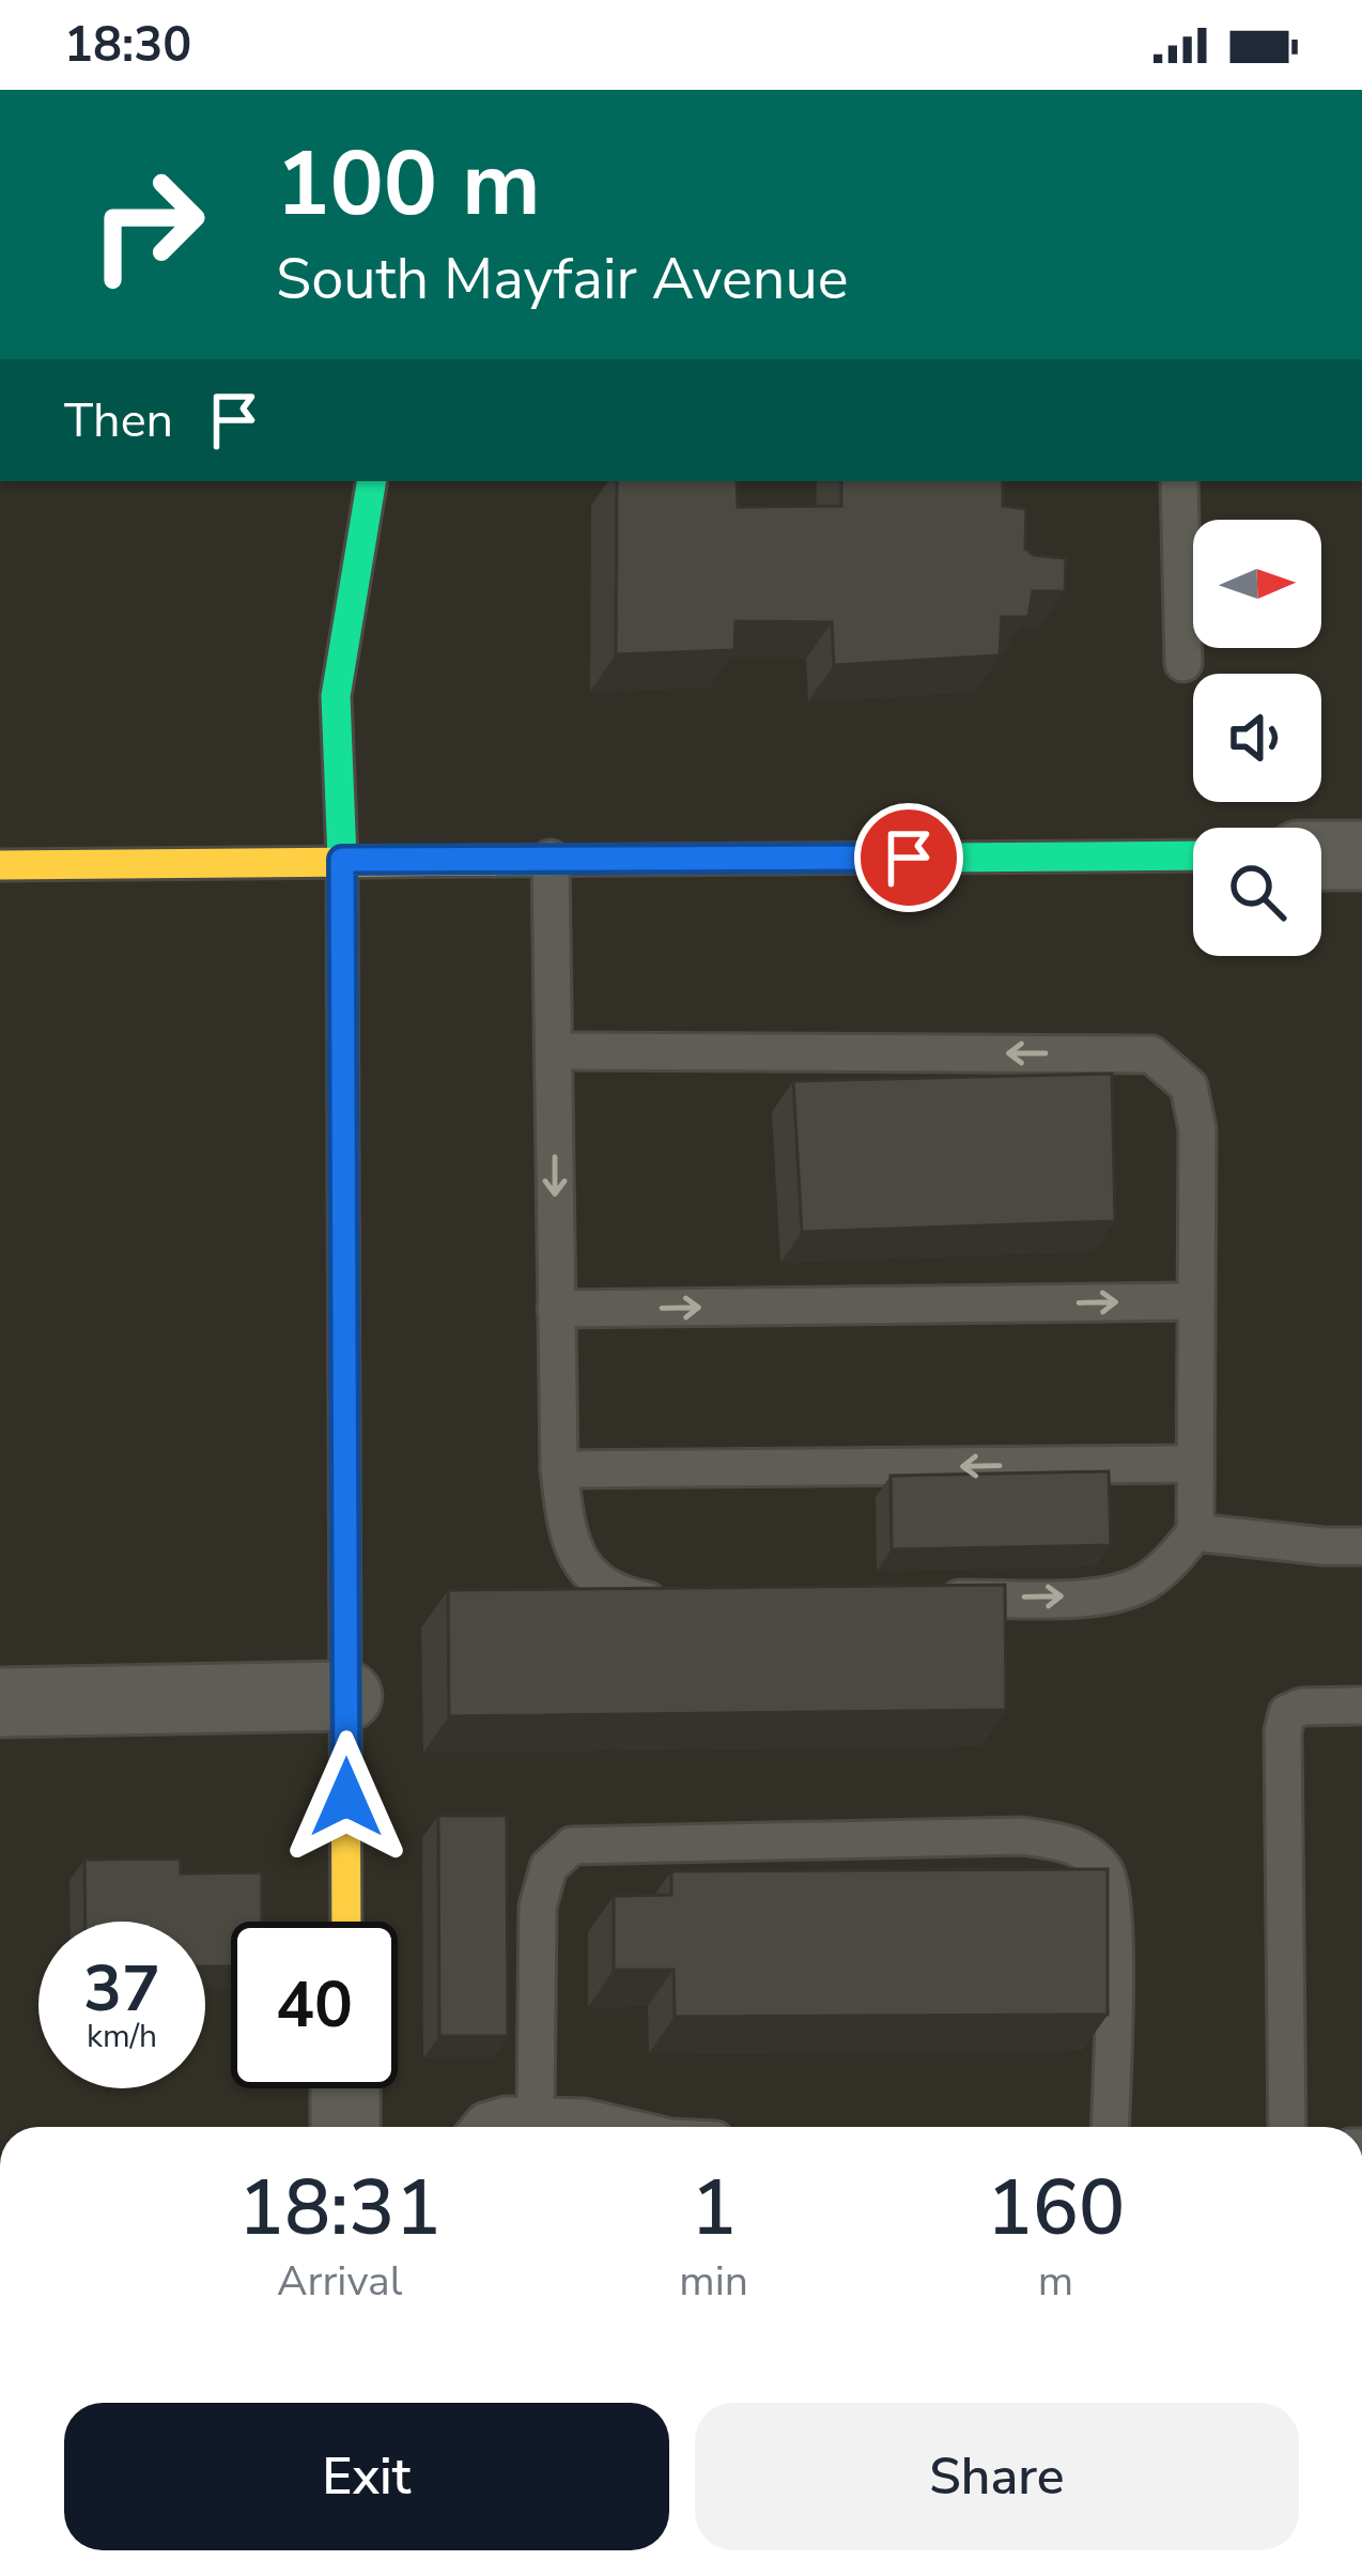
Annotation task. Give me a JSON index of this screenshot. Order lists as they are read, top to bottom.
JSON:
{
  "north": "right",
  "page": {
    "status": "18:30",
    "turn": ["100 m", "South Mayfair Avenue"],
    "then": "Then",
    "speed": "37 km/h",
    "limit": "40",
    "eta": [
      "18:31",
      "Arrival",
      "1",
      "min",
      "160",
      "m"
    ],
    "buttons": ["Exit", "Share"]
  }
}
